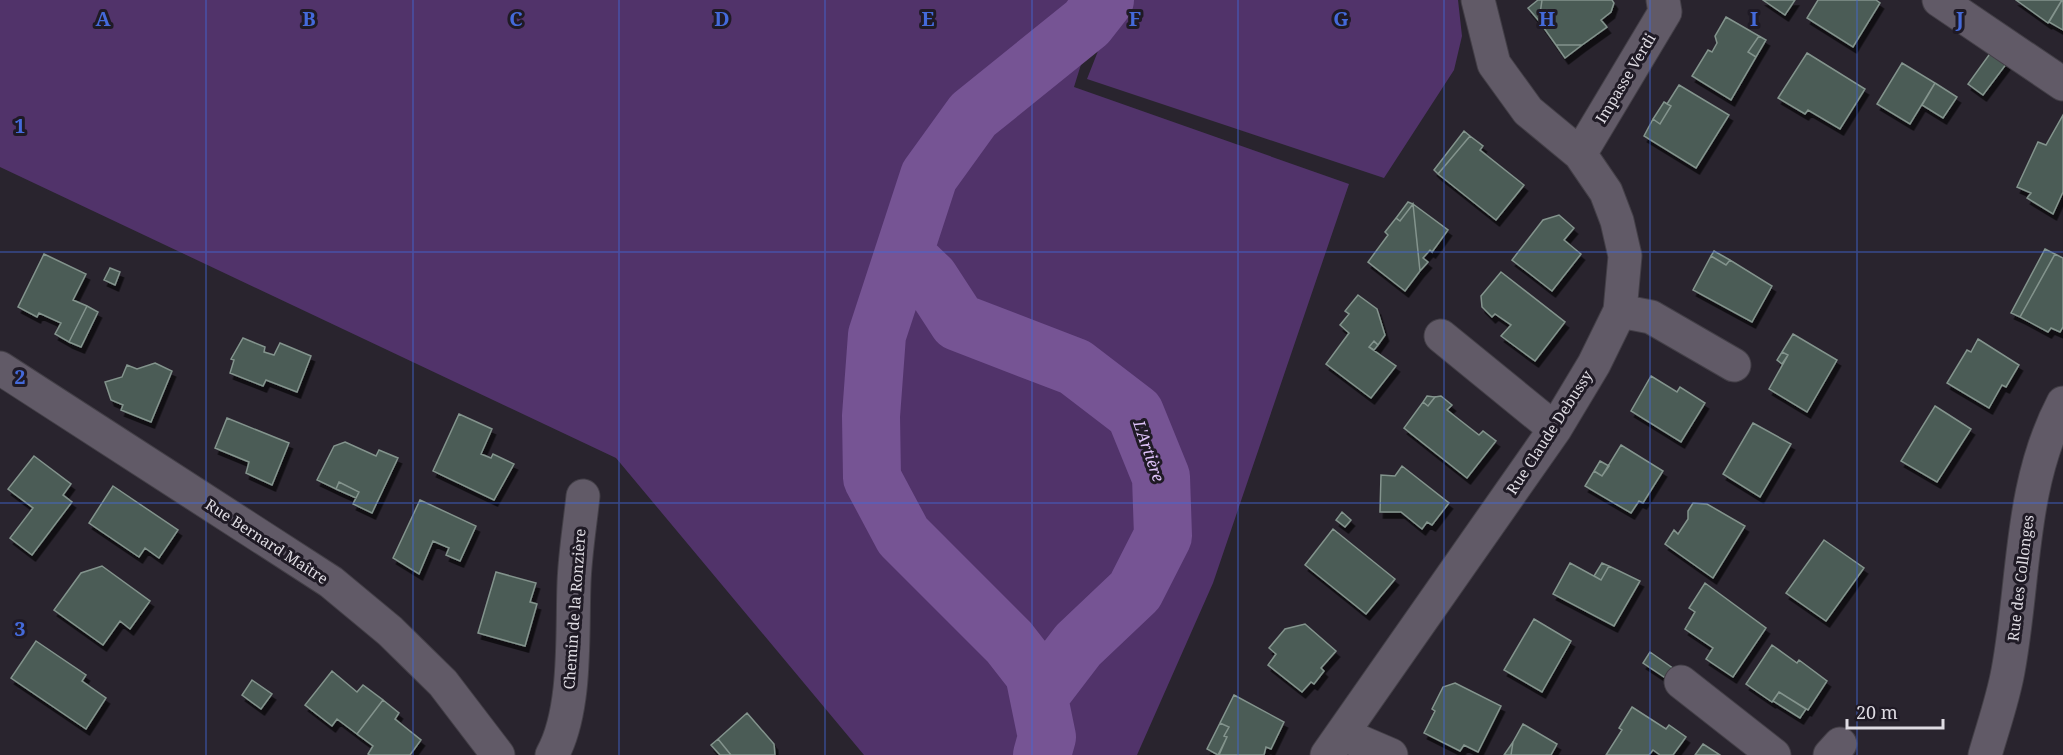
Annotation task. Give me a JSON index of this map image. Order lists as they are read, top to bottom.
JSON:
{
  "streets": {
    "street": [
      "Impasse Verdi",
      "Rue Claude Debussy",
      "Rue Bernard Maître",
      "Rue des Collonges",
      "Chemin de la Ronzière"
    ]
  },
  "crossings": [
    ["Impasse Verdi", "Rue Claude Debussy"]
  ],
  "water": ["L'Artière"],
  "scale_bar": "20 m",
  "grid": {
    "columns": [
      "A",
      "B",
      "C",
      "D",
      "E",
      "F",
      "G",
      "H",
      "I",
      "J"
    ],
    "rows": ["1", "2", "3"]
  }
}
